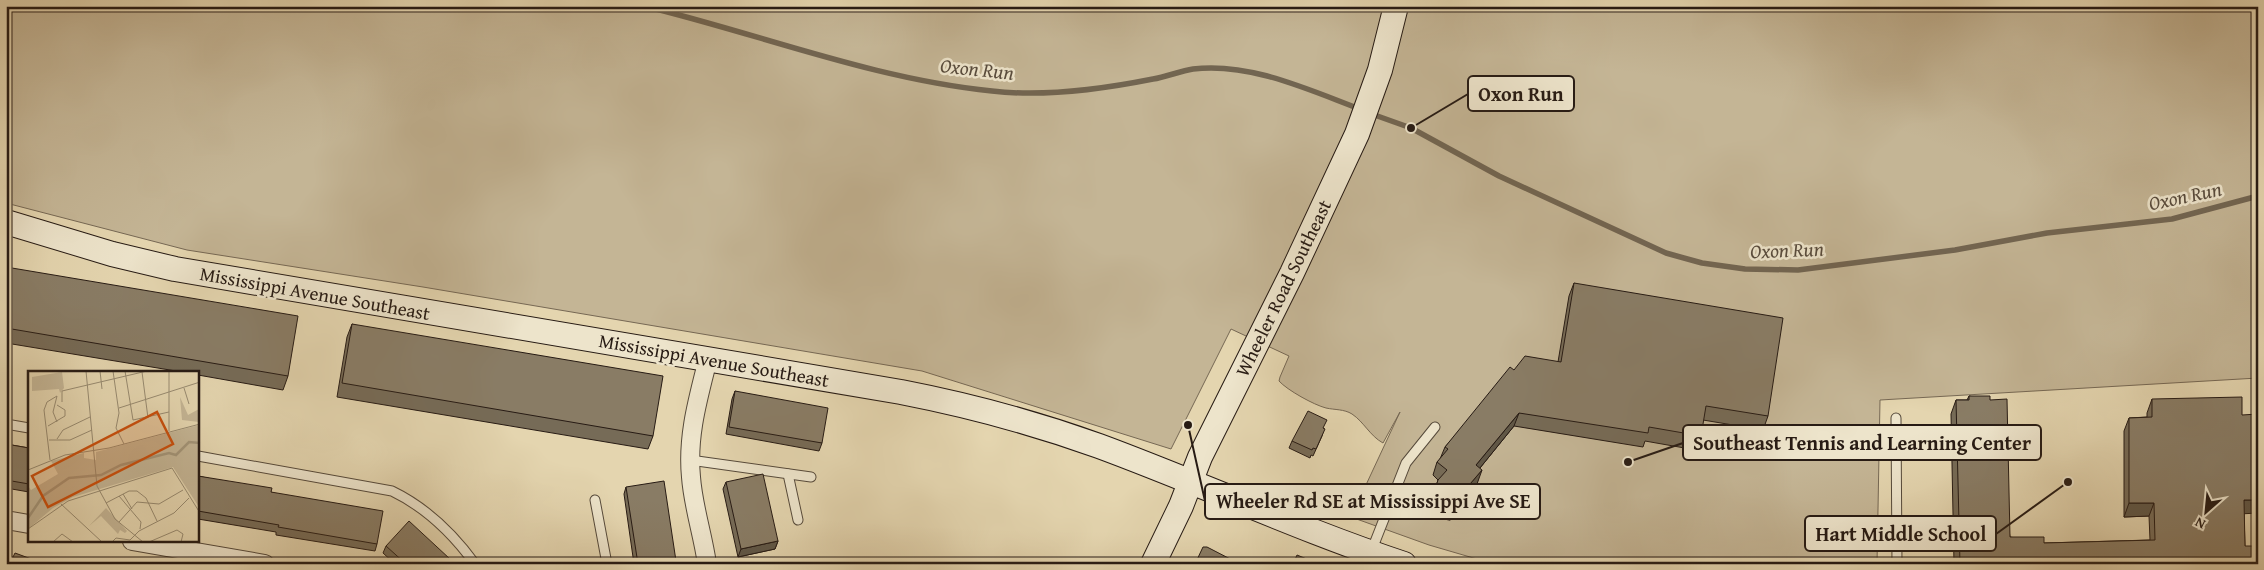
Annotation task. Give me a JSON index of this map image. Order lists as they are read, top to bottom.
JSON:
{
  "streets": {
    "main road": ["Wheeler Road Southeast", "Mississippi Avenue Southeast"]
  },
  "crossings": [
    ["Wheeler Road Southeast", "Mississippi Avenue Southeast"]
  ],
  "water": ["Oxon Run"],
  "places": [
    "Oxon Run",
    "Wheeler Rd SE at Mississippi Ave SE",
    "Southeast Tennis and Learning Center",
    "Hart Middle School"
  ],
  "north": "bottom left"
}
